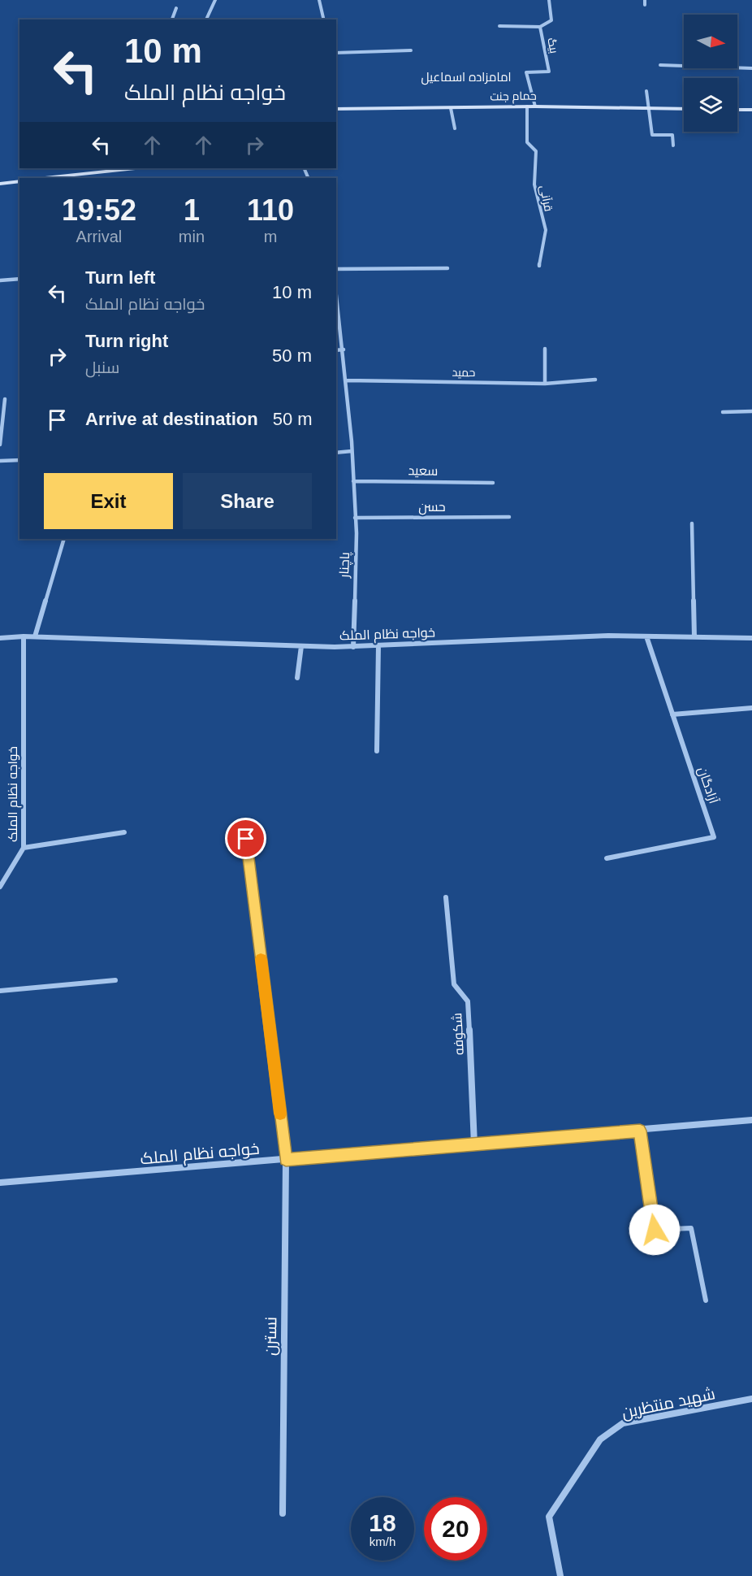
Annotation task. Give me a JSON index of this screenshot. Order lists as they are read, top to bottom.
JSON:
{
  "streets": {
    "street": [
      "بیگ",
      "حمام جنت",
      "قرآنی",
      "حمید",
      "سعید",
      "حسن",
      "پاچنار",
      "خواجه نظام الملک",
      "آزادگان",
      "شکوفه",
      "نسترن",
      "شهید منتظرین"
    ]
  },
  "crossings": [
    ["بیگ", "حمام جنت"],
    ["حمام جنت", "قرآنی"],
    ["حمید", "پاچنار"],
    ["سعید", "پاچنار"],
    ["حسن", "پاچنار"],
    ["پاچنار", "خواجه نظام الملک"],
    ["خواجه نظام الملک", "آزادگان"],
    ["خواجه نظام الملک", "شکوفه"],
    ["خواجه نظام الملک", "نسترن"]
  ],
  "districts": ["امامزاده اسماعیل"],
  "north": "right",
  "page": {
    "turn": ["10 m", "خواجه نظام الملک"],
    "eta": [
      "19:52",
      "Arrival",
      "1",
      "min",
      "110",
      "m"
    ],
    "list": [
      {
        "name": "Turn left",
        "note": "خواجه نظام الملک",
        "value": "10 m"
      },
      {
        "name": "Turn right",
        "note": "سنبل",
        "value": "50 m"
      },
      {
        "name": "Arrive at destination",
        "value": "50 m"
      }
    ],
    "buttons": ["Exit", "Share"],
    "speed": "18 km/h",
    "limit": "20"
  }
}
